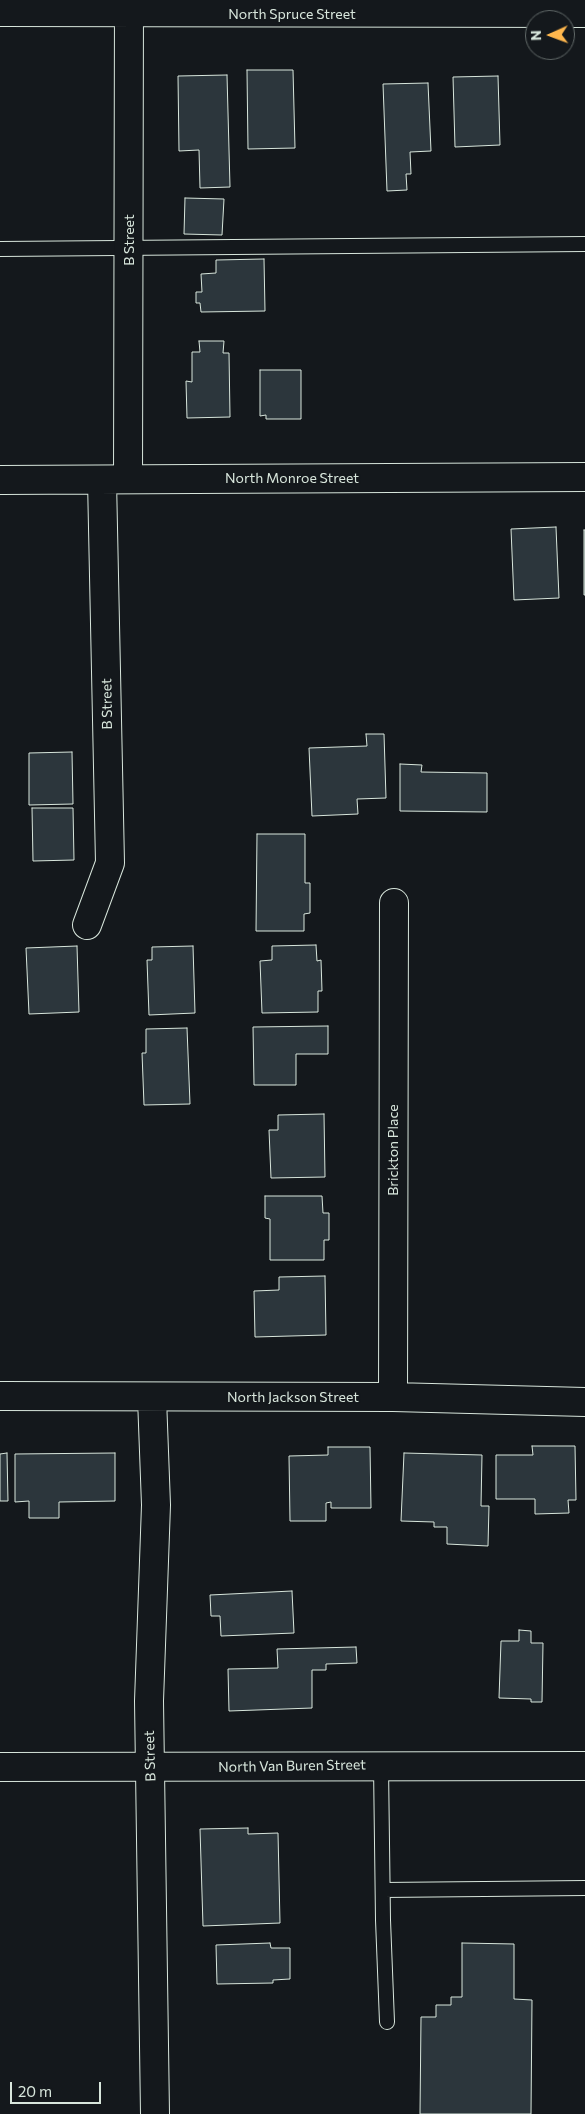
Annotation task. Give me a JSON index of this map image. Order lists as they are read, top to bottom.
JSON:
{
  "streets": {
    "street": [
      "North Spruce Street",
      "B Street",
      "North Monroe Street",
      "Brickton Place",
      "North Jackson Street",
      "North Van Buren Street"
    ]
  },
  "crossings": [
    ["North Spruce Street", "B Street"],
    ["B Street", "North Monroe Street"],
    ["B Street", "North Jackson Street"],
    ["B Street", "North Van Buren Street"],
    ["Brickton Place", "North Jackson Street"]
  ],
  "scale_bar": "20 m",
  "north": "left"
}
